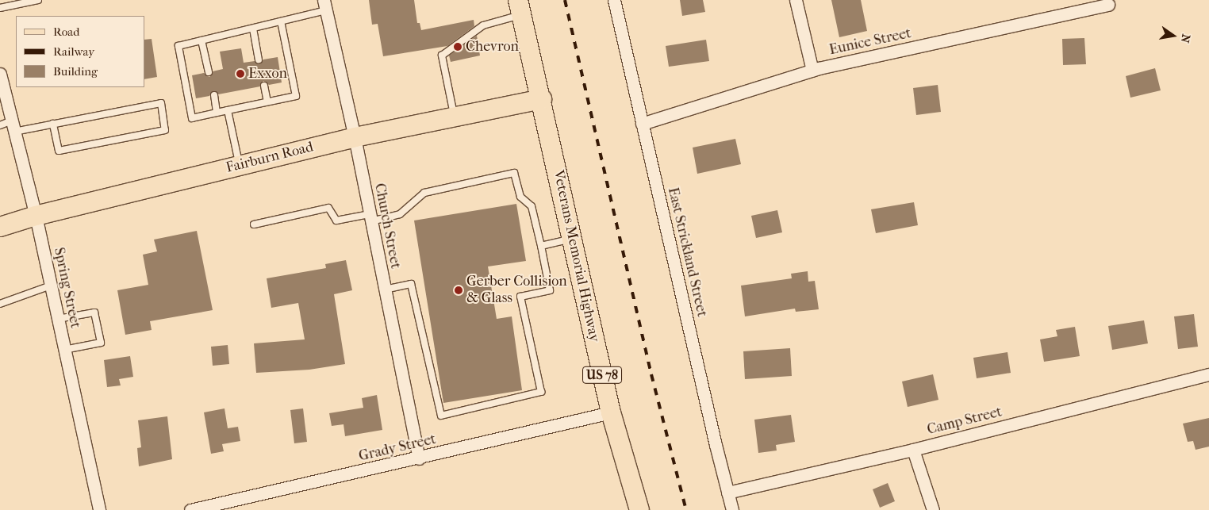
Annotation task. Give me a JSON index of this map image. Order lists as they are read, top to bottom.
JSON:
{
  "streets": {
    "main road": ["Fairburn Road", "Veterans Memorial Highway", "US 78"],
    "street": [
      "Eunice Street",
      "Church Street",
      "East Strickland Street",
      "Spring Street",
      "Camp Street",
      "Grady Street"
    ]
  },
  "crossings": [
    ["Eunice Street", "East Strickland Street"],
    ["Fairburn Road", "Church Street"],
    ["Fairburn Road", "Veterans Memorial Highway"],
    ["Fairburn Road", "Spring Street"],
    ["Church Street", "Grady Street"],
    ["East Strickland Street", "Camp Street"],
    ["Veterans Memorial Highway", "Grady Street"]
  ],
  "places": ["Chevron", "Exxon", "Gerber Collision & Glass"],
  "legend": ["Road", "Railway", "Building"],
  "north": "right"
}
